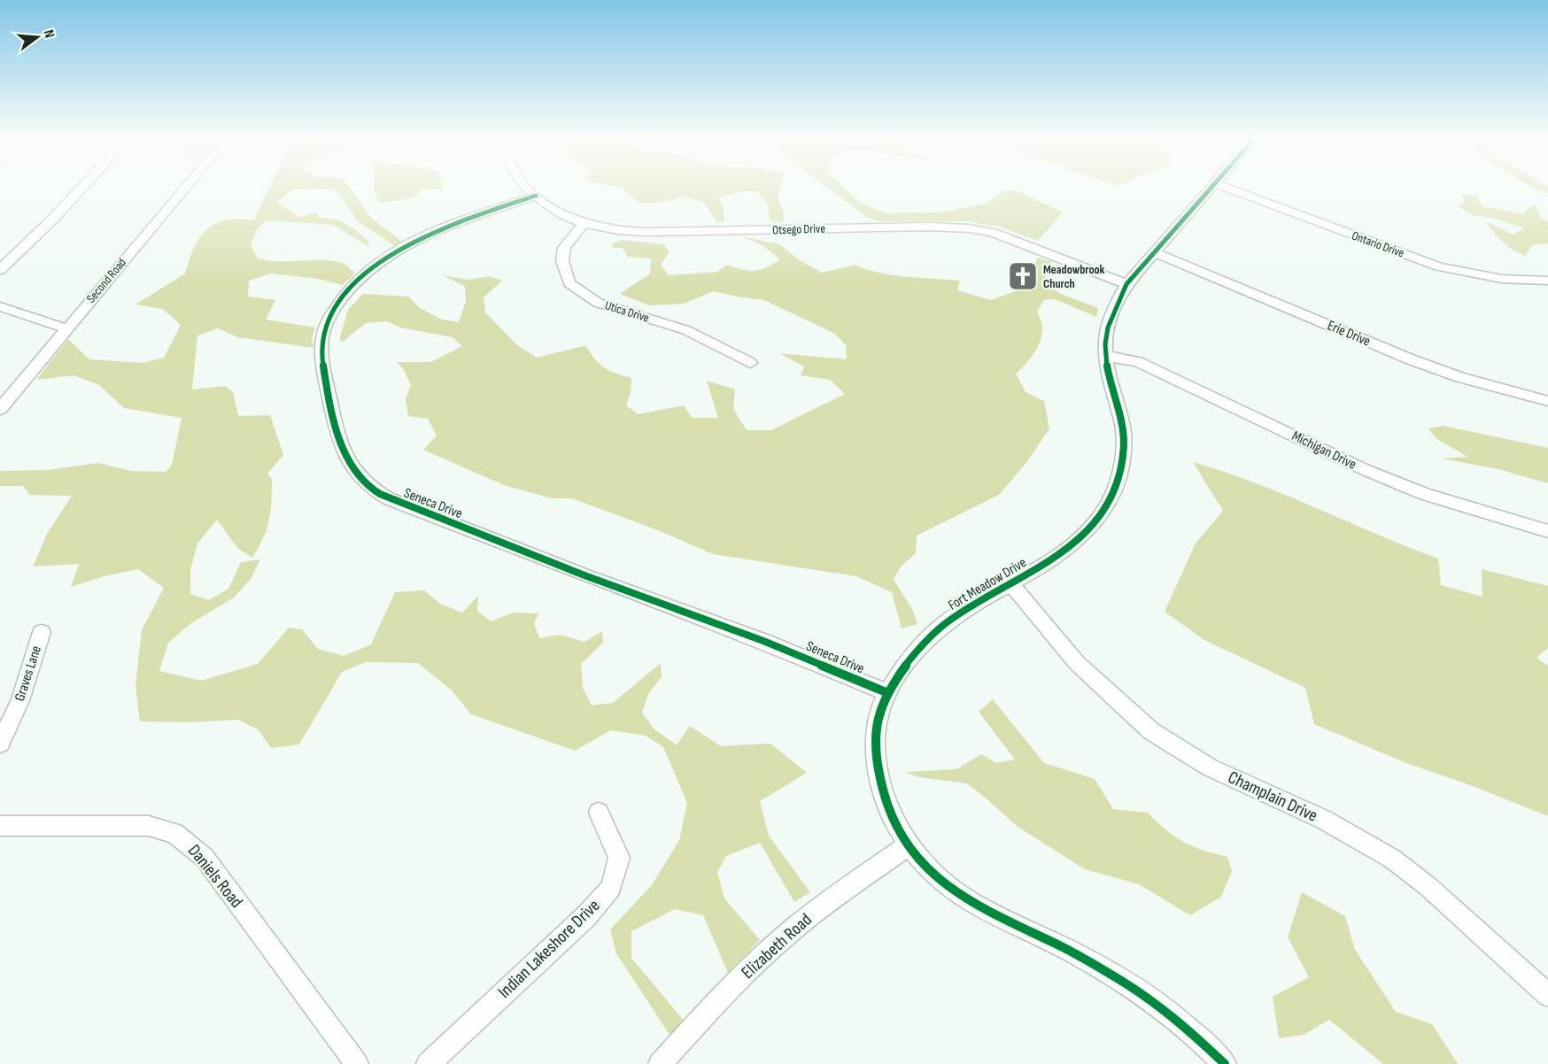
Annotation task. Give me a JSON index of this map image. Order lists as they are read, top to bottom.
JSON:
{
  "streets": {
    "street": [
      "Otsego Drive",
      "Ontario Drive",
      "Second Road",
      "Utica Drive",
      "Erie Drive",
      "Michigan Drive",
      "Seneca Drive",
      "Fort Meadow Drive",
      "Graves Lane",
      "Champlain Drive",
      "Daniels Road",
      "Elizabeth Road",
      "Indian Lakeshore Drive"
    ]
  },
  "crossings": [
    ["Otsego Drive", "Utica Drive"],
    ["Otsego Drive", "Seneca Drive"],
    ["Otsego Drive", "Fort Meadow Drive"],
    ["Erie Drive", "Fort Meadow Drive"],
    ["Michigan Drive", "Fort Meadow Drive"],
    ["Seneca Drive", "Fort Meadow Drive"],
    ["Fort Meadow Drive", "Champlain Drive"],
    ["Fort Meadow Drive", "Elizabeth Road"]
  ],
  "places": {
    "church": ["Meadowbrook Church"]
  },
  "north": "right"
}
